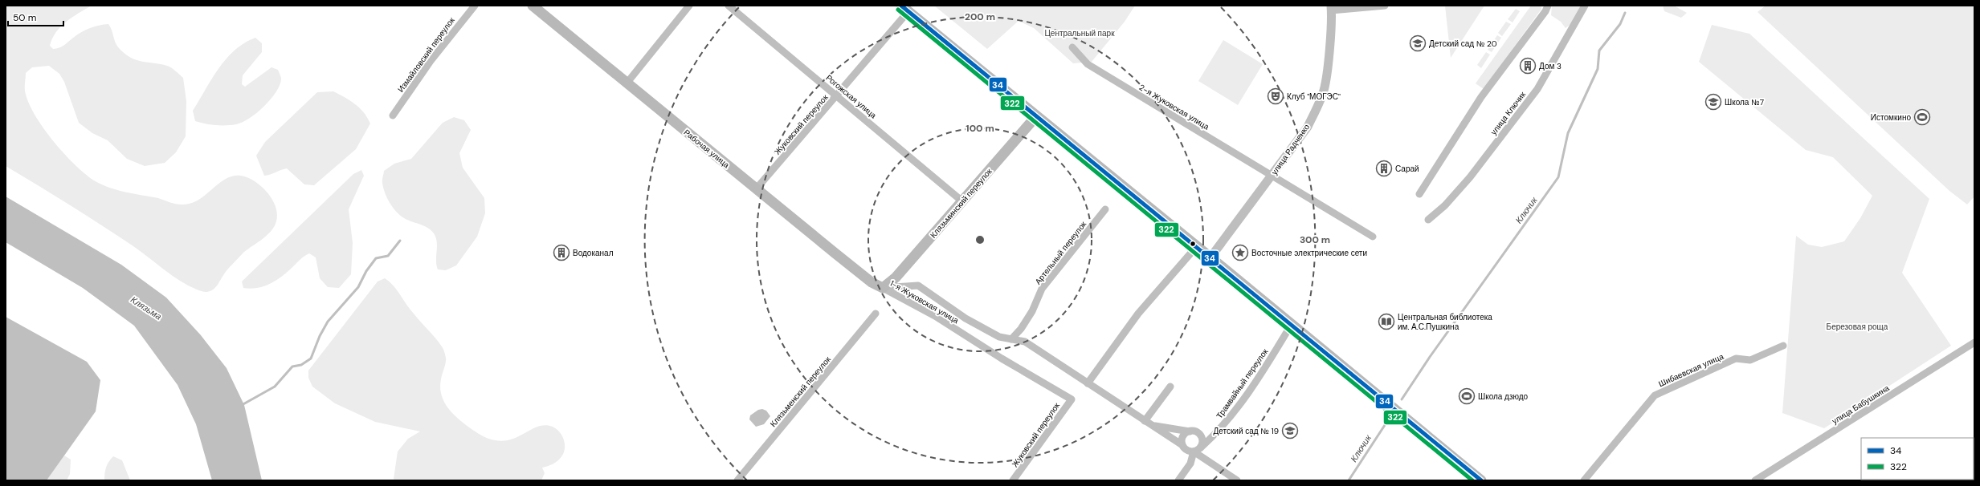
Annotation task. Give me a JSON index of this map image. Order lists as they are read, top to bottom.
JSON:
{
  "streets": {
    "main road": ["Рабочая улица", "Клязьминский переулок"],
    "street": [
      "Измайловский переулок",
      "Рогожская улица",
      "2-я Жуковская улица",
      "улица Ключик",
      "Жуковский переулок",
      "улица Радченко",
      "Артельный переулок",
      "1-я Жуковская улица",
      "Шибаевская улица",
      "Трамвайный переулок",
      "Клязьменский переулок",
      "улица Бабушкина"
    ]
  },
  "crossings": [
    ["Рогожская улица", "Жуковский переулок"],
    ["Рогожская улица", "Клязьминский переулок"],
    ["2-я Жуковская улица", "улица Радченко"],
    ["Жуковский переулок", "Рабочая улица"],
    ["Жуковский переулок", "1-я Жуковская улица"],
    ["Рабочая улица", "Клязьминский переулок"],
    ["Рабочая улица", "1-я Жуковская улица"],
    ["Клязьминский переулок", "1-я Жуковская улица"],
    ["Артельный переулок", "1-я Жуковская улица"],
    ["1-я Жуковская улица", "Трамвайный переулок"]
  ],
  "water": ["Ключик", "Клязьма"],
  "parks": ["Центральный парк", "Березовая роща"],
  "places": {
    "school or university": ["Детский сад № 20", "Школа №7", "Детский сад № 19"],
    "building": ["Дом 3", "Сарай", "Водоканал"],
    "theatre": ["Клуб \"МОГЭС\""],
    "sports": ["Истомкино", "Школа дзюдо"],
    "place": ["Восточные электрические сети"],
    "library": ["Центральная библиотека им. А.С.Пушкина"]
  },
  "lines": ["transit line 34", "transit line 322"],
  "legend": ["34", "322"],
  "scale_bar": "50 m",
  "rings": ["200 m", "100 m", "300 m"]
}
